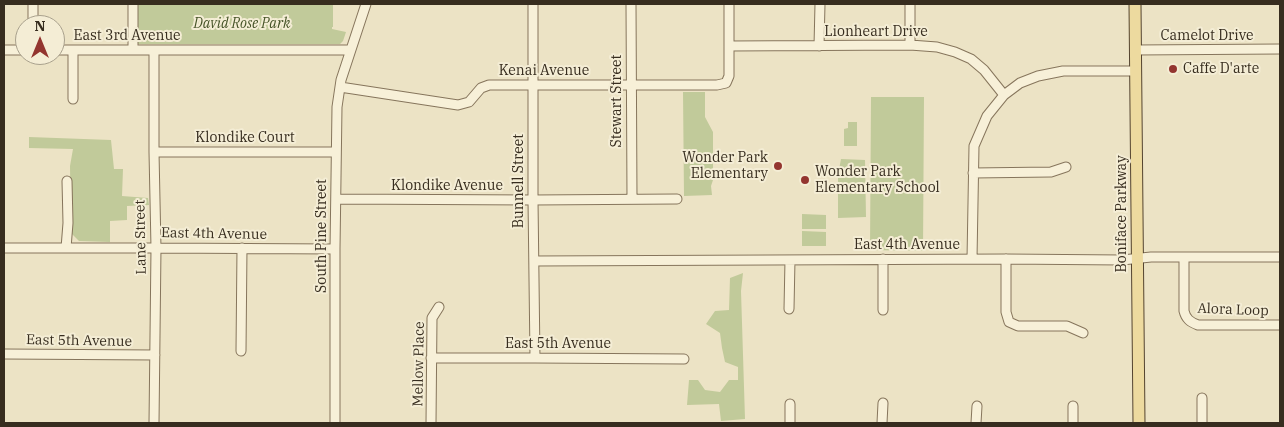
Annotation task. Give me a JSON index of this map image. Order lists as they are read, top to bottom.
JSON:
{
  "streets": {
    "main road": ["Boniface Parkway"],
    "street": [
      "Lionheart Drive",
      "East 3rd Avenue",
      "Camelot Drive",
      "Kenai Avenue",
      "Stewart Street",
      "Klondike Court",
      "Bunnell Street",
      "Klondike Avenue",
      "East 4th Avenue",
      "South Pine Street",
      "Lane Street",
      "Alora Loop",
      "East 5th Avenue",
      "Mellow Place"
    ]
  },
  "crossings": [
    ["Lionheart Drive", "Kenai Avenue"],
    ["East 3rd Avenue", "South Pine Street"],
    ["East 3rd Avenue", "Lane Street"],
    ["Camelot Drive", "Boniface Parkway"],
    ["Kenai Avenue", "Stewart Street"],
    ["Kenai Avenue", "Bunnell Street"],
    ["Kenai Avenue", "South Pine Street"],
    ["Stewart Street", "Klondike Avenue"],
    ["Klondike Court", "South Pine Street"],
    ["Klondike Court", "Lane Street"],
    ["Bunnell Street", "Klondike Avenue"],
    ["Bunnell Street", "East 4th Avenue"],
    ["Bunnell Street", "East 5th Avenue"],
    ["Klondike Avenue", "South Pine Street"],
    ["Boniface Parkway", "East 4th Avenue"],
    ["East 4th Avenue", "South Pine Street"],
    ["East 4th Avenue", "Lane Street"],
    ["East 4th Avenue", "Alora Loop"],
    ["Lane Street", "East 5th Avenue"],
    ["East 5th Avenue", "Mellow Place"]
  ],
  "parks": ["David Rose Park"],
  "places": ["Caffe D'arte", "Wonder Park Elementary", "Wonder Park Elementary School"],
  "north": "top"
}
